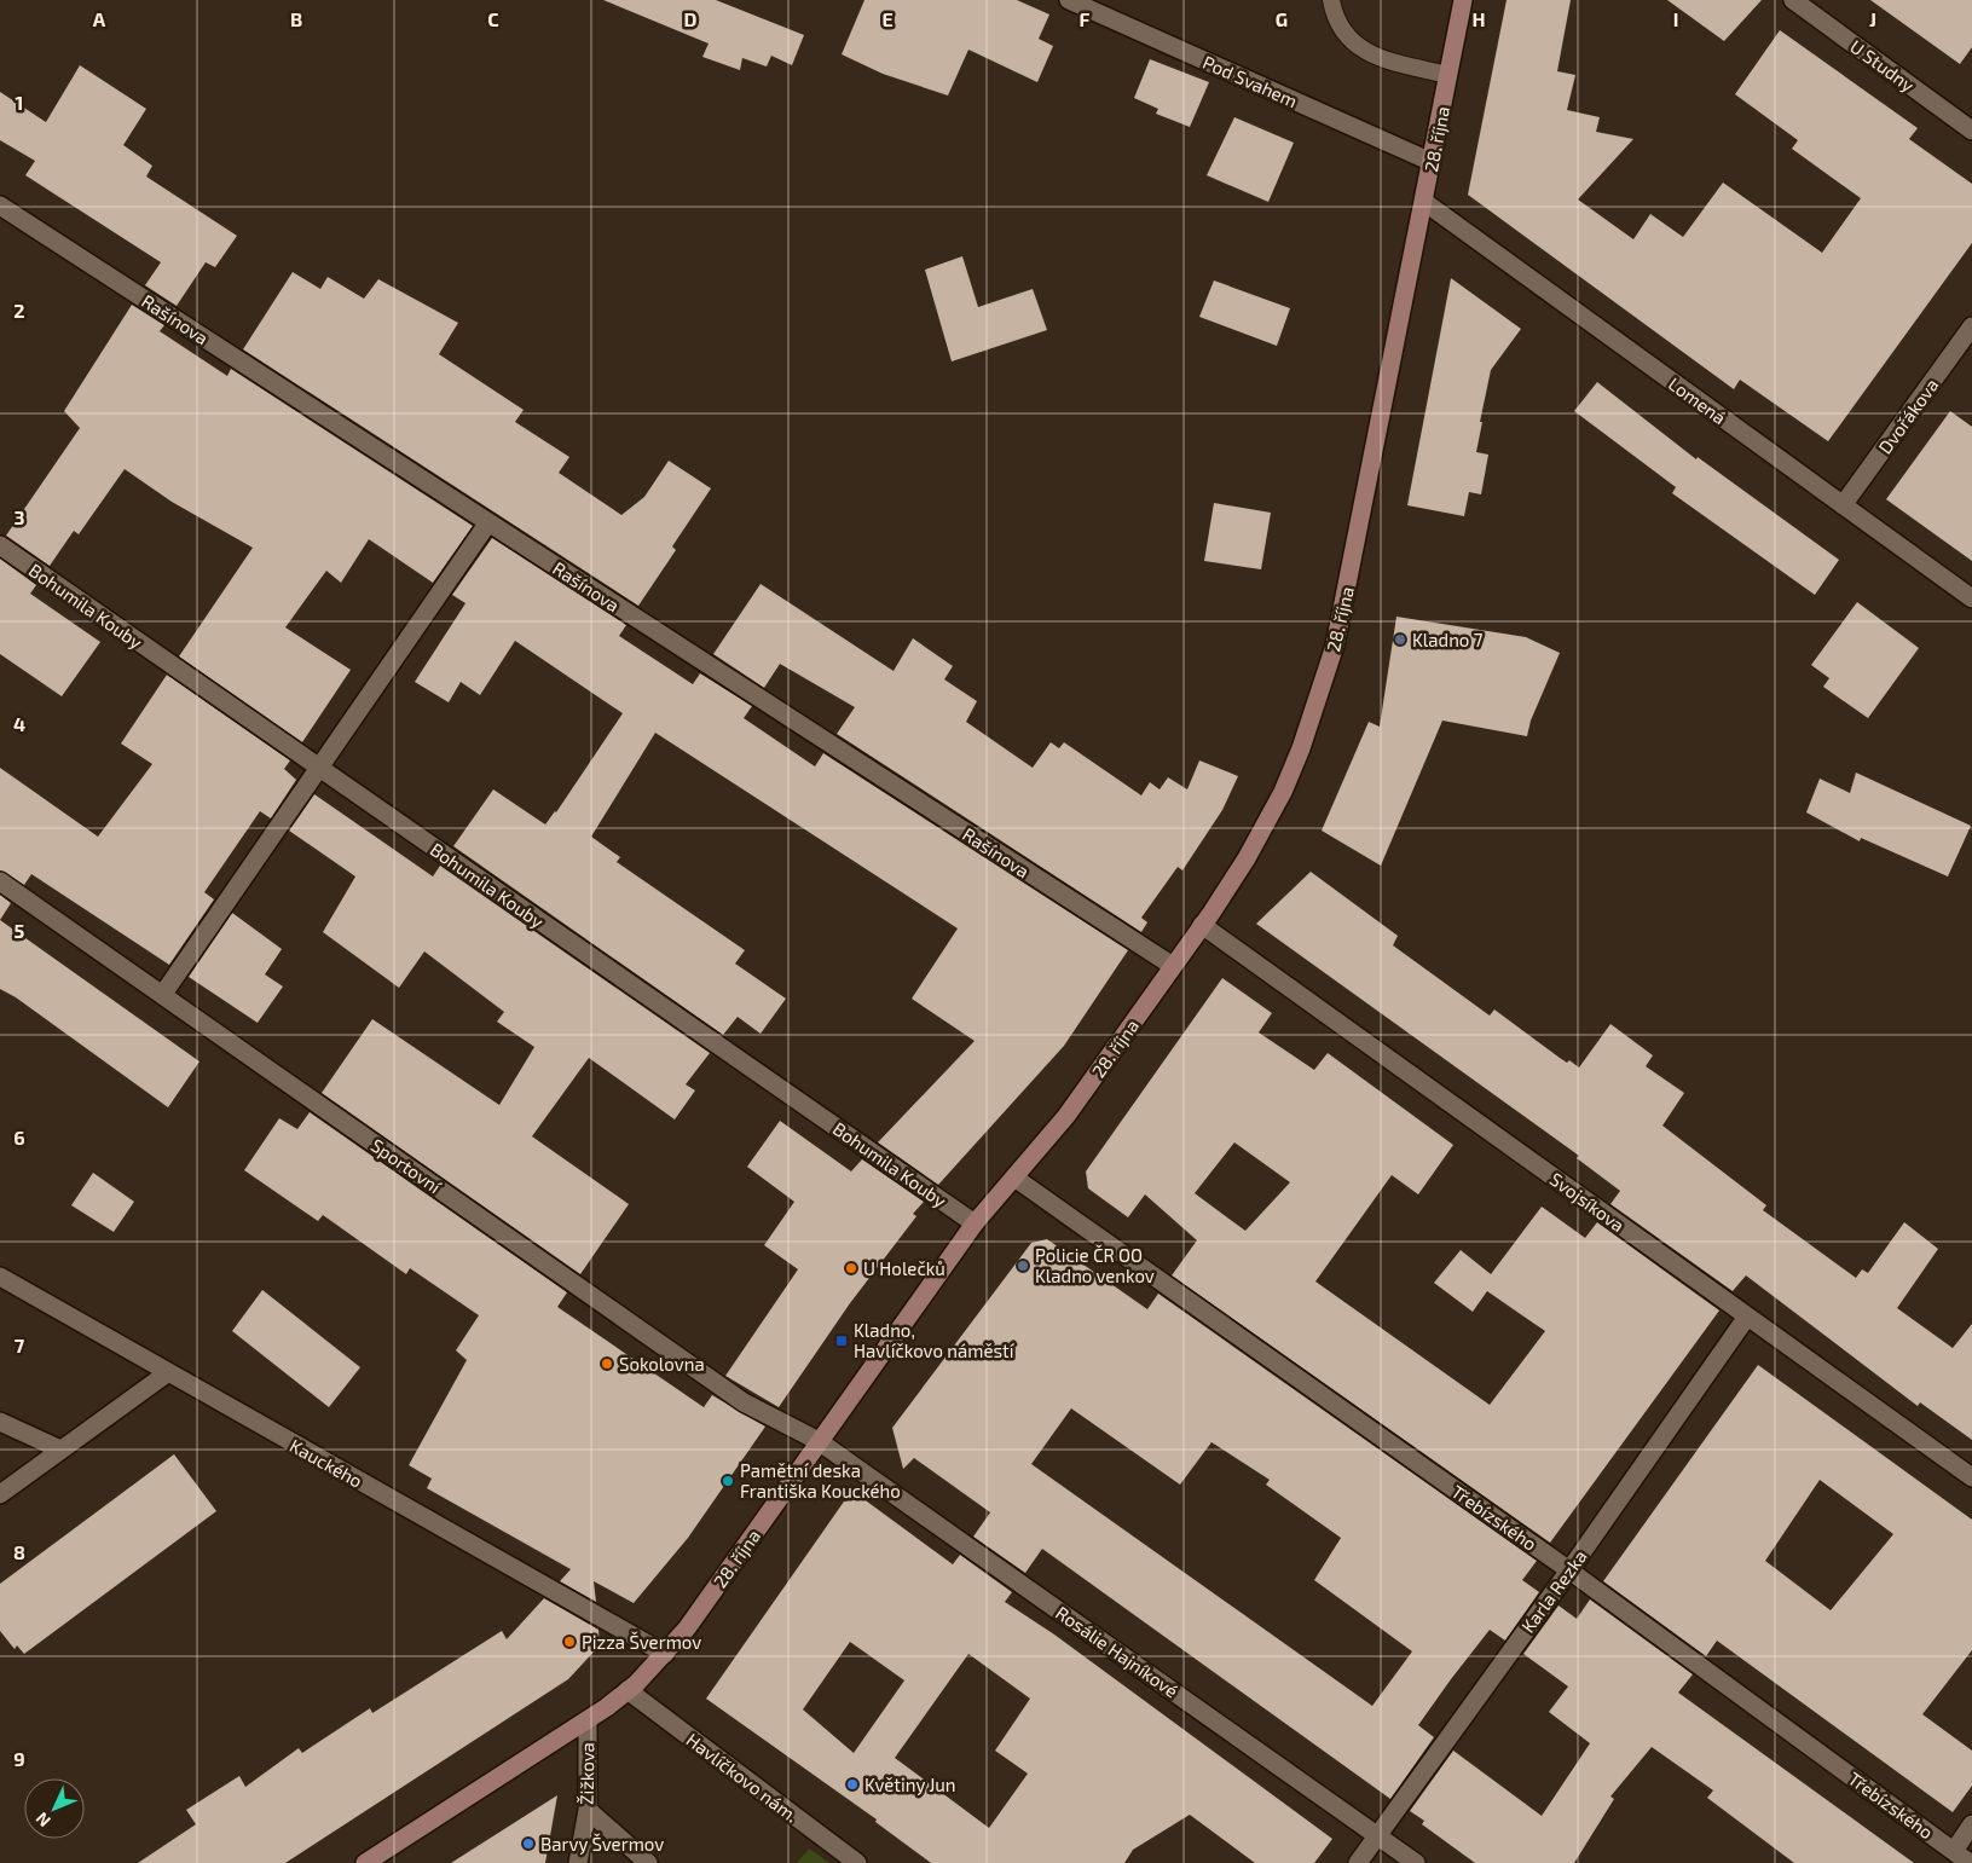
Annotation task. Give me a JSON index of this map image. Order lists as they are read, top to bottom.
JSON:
{
  "streets": {
    "main road": ["28. října"],
    "street": [
      "U Studny",
      "Pod Svahem",
      "Rašínova",
      "Lomená",
      "Dvořákova",
      "Bohumila Kouby",
      "Sportovní",
      "Svojsíkova",
      "Kauckého",
      "Třebízského",
      "Karla Rezka",
      "Rosálie Hajníkové",
      "Žižkova",
      "Havlíčkovo nám."
    ]
  },
  "crossings": [
    ["Pod Svahem", "28. října"],
    ["28. října", "Rašínova"],
    ["28. října", "Lomená"],
    ["28. října", "Bohumila Kouby"],
    ["28. října", "Sportovní"],
    ["28. října", "Svojsíkova"],
    ["28. října", "Kauckého"],
    ["28. října", "Třebízského"],
    ["28. října", "Rosálie Hajníkové"],
    ["28. října", "Žižkova"],
    ["28. října", "Havlíčkovo nám."],
    ["Lomená", "Dvořákova"],
    ["Sportovní", "Rosálie Hajníkové"],
    ["Svojsíkova", "Karla Rezka"],
    ["Třebízského", "Karla Rezka"],
    ["Karla Rezka", "Rosálie Hajníkové"]
  ],
  "places": {
    "other": [
      "Kladno 7",
      "Policie ČR OO Kladno venkov",
      "U Holečků",
      "Sokolovna",
      "Pamětní deska Františka Kouckého",
      "Pizza Švermov",
      "Květiny Jun",
      "Barvy Švermov"
    ],
    "transit": ["Kladno, Havlíčkovo náměstí"]
  },
  "north": "bottom left",
  "grid": {
    "columns": [
      "A",
      "B",
      "C",
      "D",
      "E",
      "F",
      "G",
      "H",
      "I",
      "J"
    ],
    "rows": [
      "1",
      "2",
      "3",
      "4",
      "5",
      "6",
      "7",
      "8",
      "9"
    ]
  }
}
